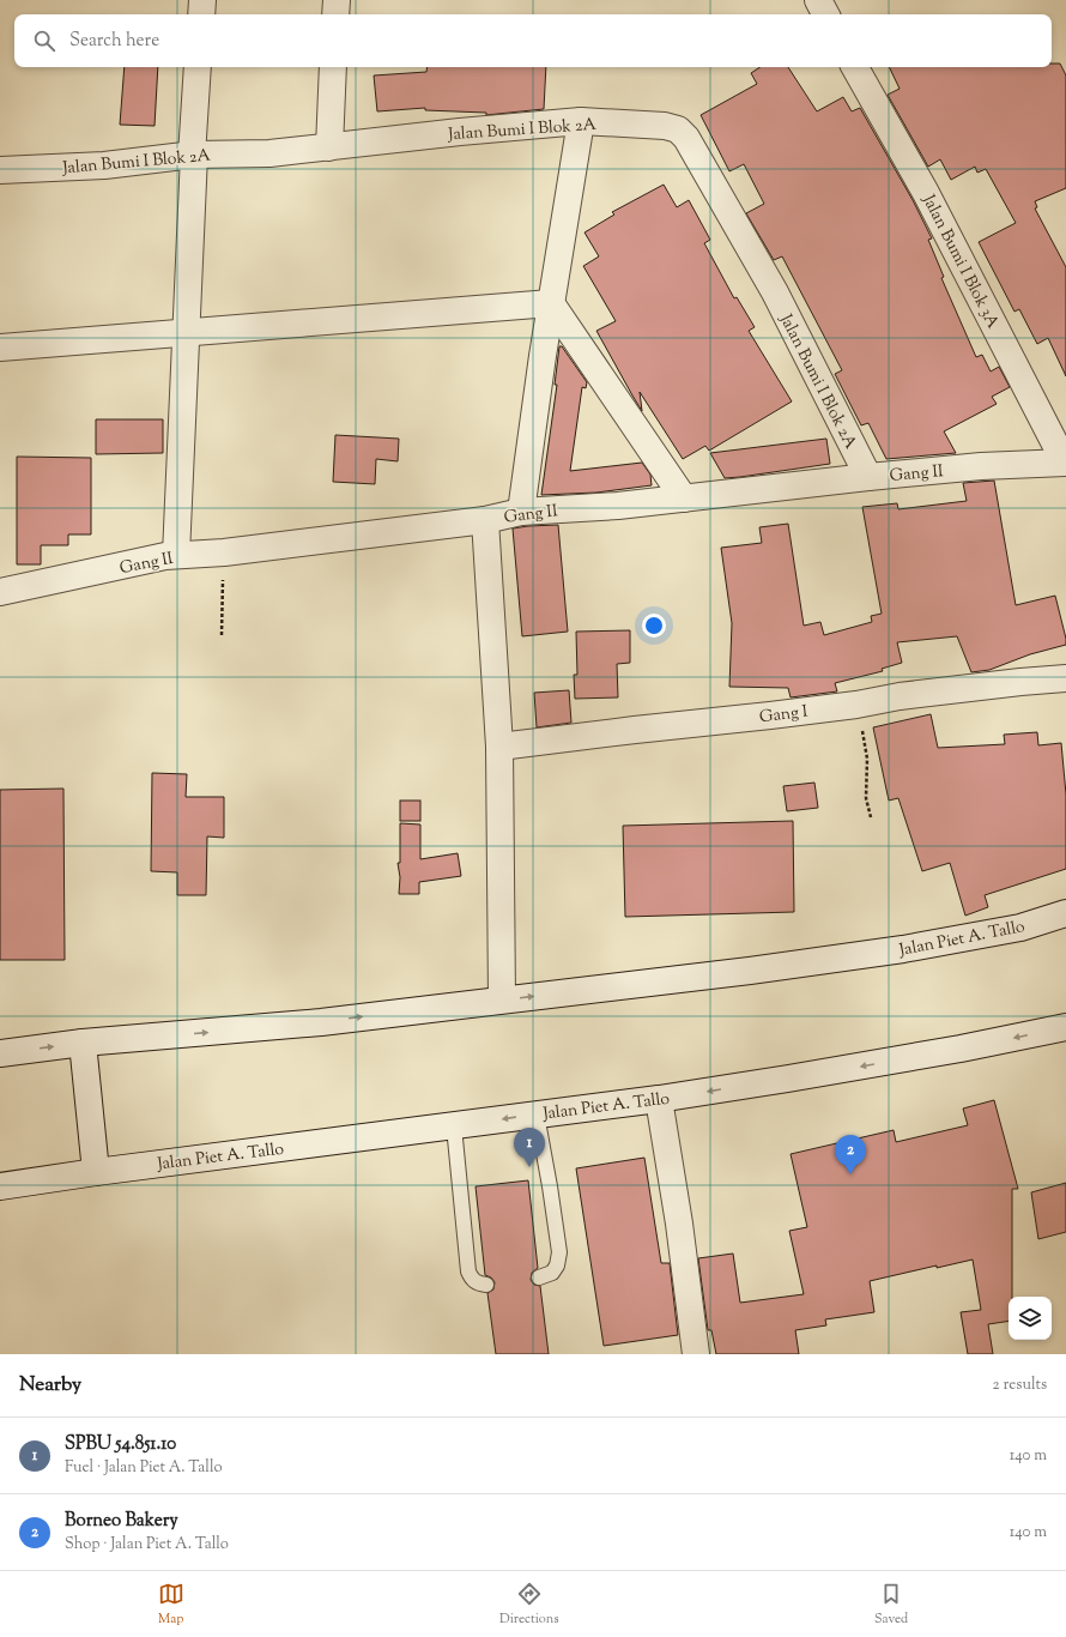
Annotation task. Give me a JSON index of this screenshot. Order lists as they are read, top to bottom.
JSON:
{
  "streets": {
    "street": [
      "Jalan Bumi I Blok 2A",
      "Jalan Bumi I Blok 3A",
      "Gang II",
      "Gang I",
      "Jalan Piet A. Tallo"
    ]
  },
  "crossings": [
    ["Jalan Bumi I Blok 2A", "Gang II"],
    ["Jalan Bumi I Blok 3A", "Gang II"]
  ],
  "page": {
    "search": "Search here",
    "pins": ["1", "2"],
    "heading": ["Nearby", "2 results"],
    "list": [
      {
        "mark": "1",
        "name": "SPBU 54.851.10",
        "note": "Fuel · Jalan Piet A. Tallo",
        "value": "140 m"
      },
      {
        "mark": "2",
        "name": "Borneo Bakery",
        "note": "Shop · Jalan Piet A. Tallo",
        "value": "140 m"
      }
    ],
    "nav": ["Map", "Directions", "Saved"]
  }
}
